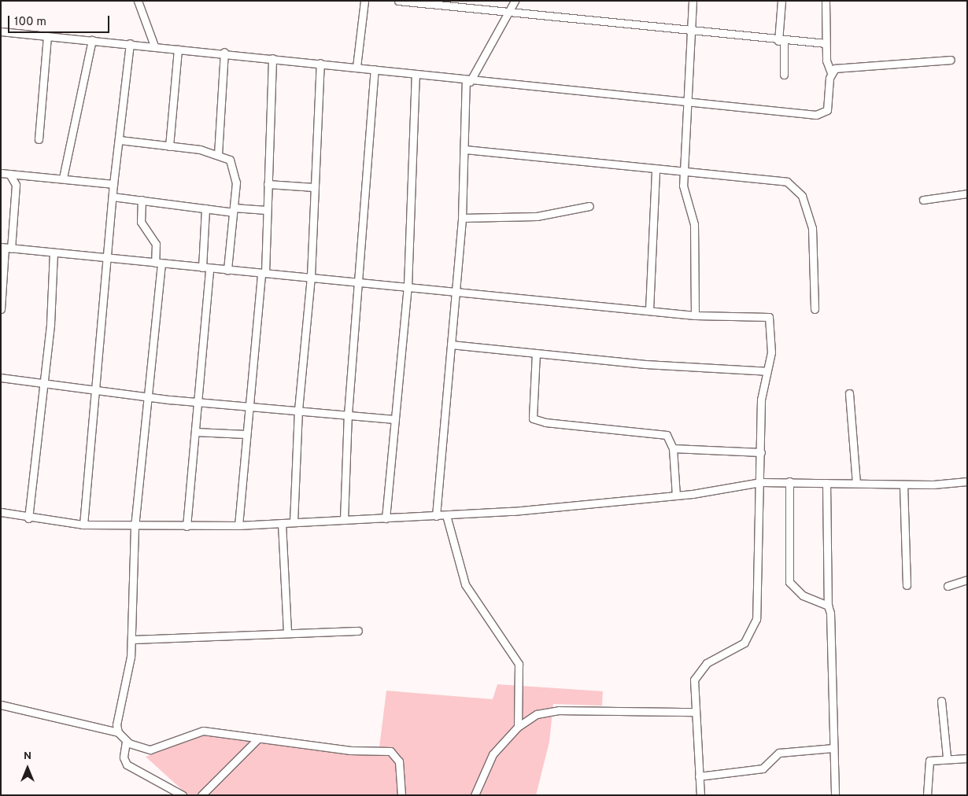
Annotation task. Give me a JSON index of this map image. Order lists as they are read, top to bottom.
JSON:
{
  "scale_bar": "100 m",
  "north": "top"
}
